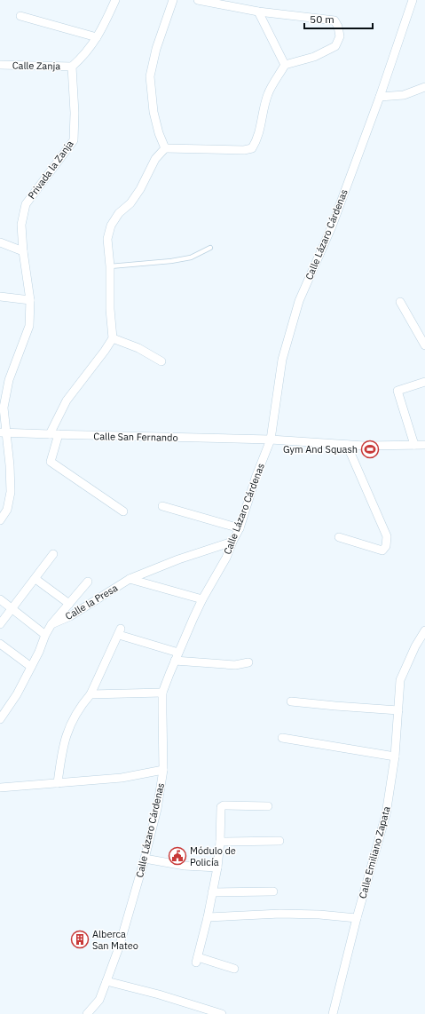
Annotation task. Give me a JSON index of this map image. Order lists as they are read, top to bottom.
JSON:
{
  "streets": {
    "street": [
      "Calle Zanja",
      "Privada la Zanja",
      "Calle Lázaro Cárdenas",
      "Calle San Fernando",
      "Calle la Presa",
      "Calle Emiliano Zapata"
    ]
  },
  "crossings": [
    ["Calle Zanja", "Privada la Zanja"],
    ["Privada la Zanja", "Calle San Fernando"],
    ["Calle Lázaro Cárdenas", "Calle San Fernando"],
    ["Calle Lázaro Cárdenas", "Calle la Presa"]
  ],
  "places": {
    "sports": ["Gym And Squash"],
    "public building": ["Módulo de Policía"],
    "building": ["Alberca San Mateo"]
  },
  "scale_bar": "50 m"
}
